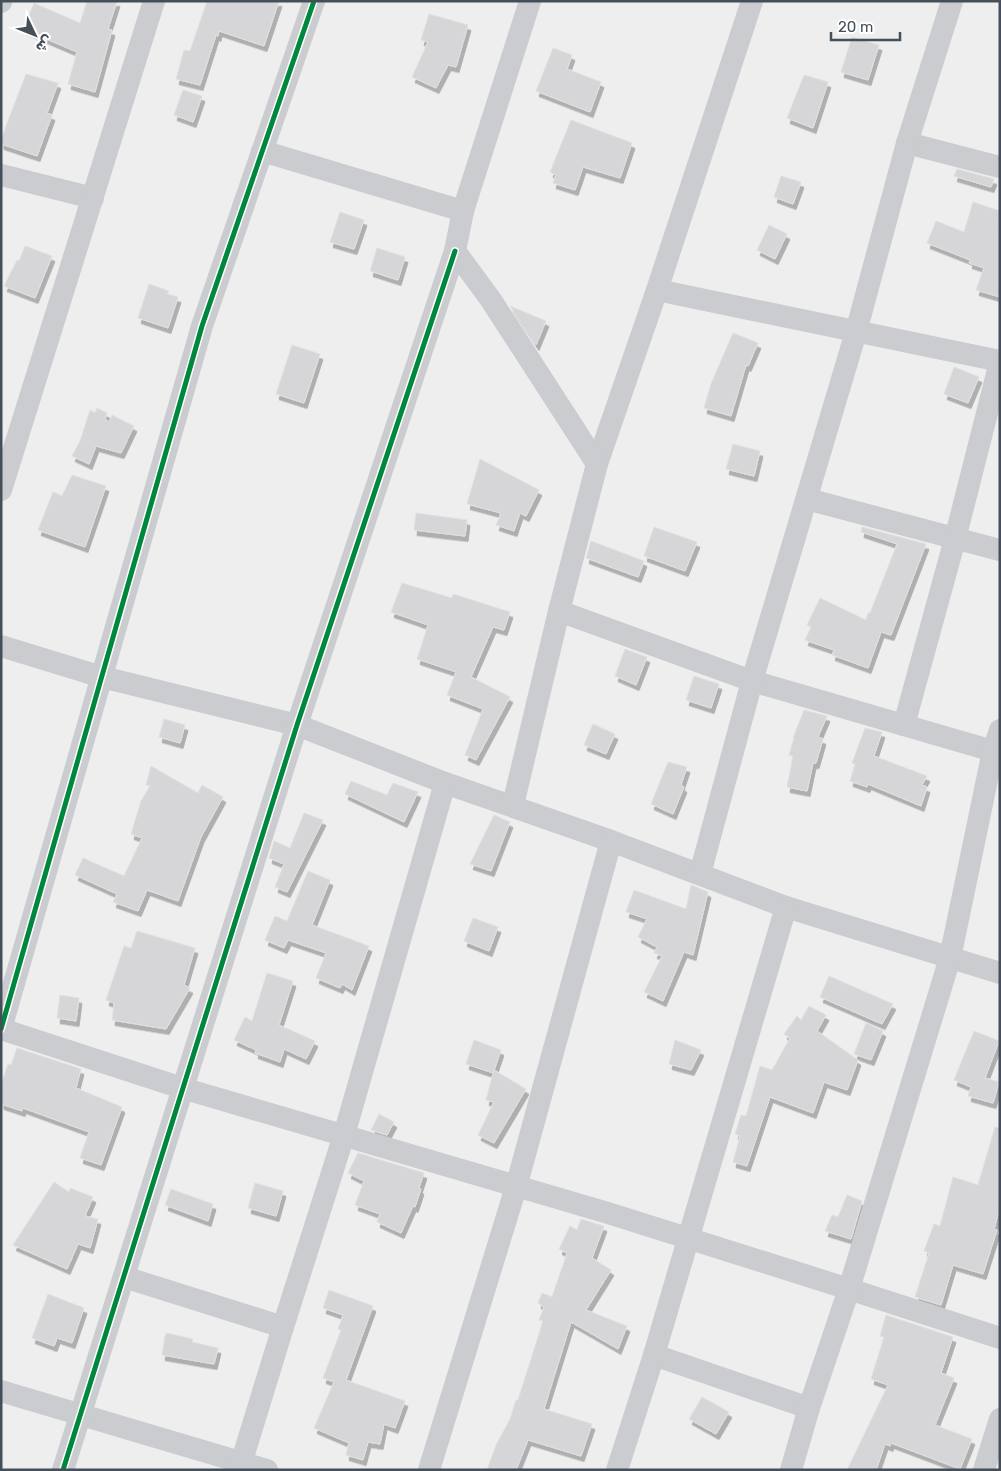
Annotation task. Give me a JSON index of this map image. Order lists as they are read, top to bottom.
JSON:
{
  "scale_bar": "20 m",
  "north": "bottom right"
}
